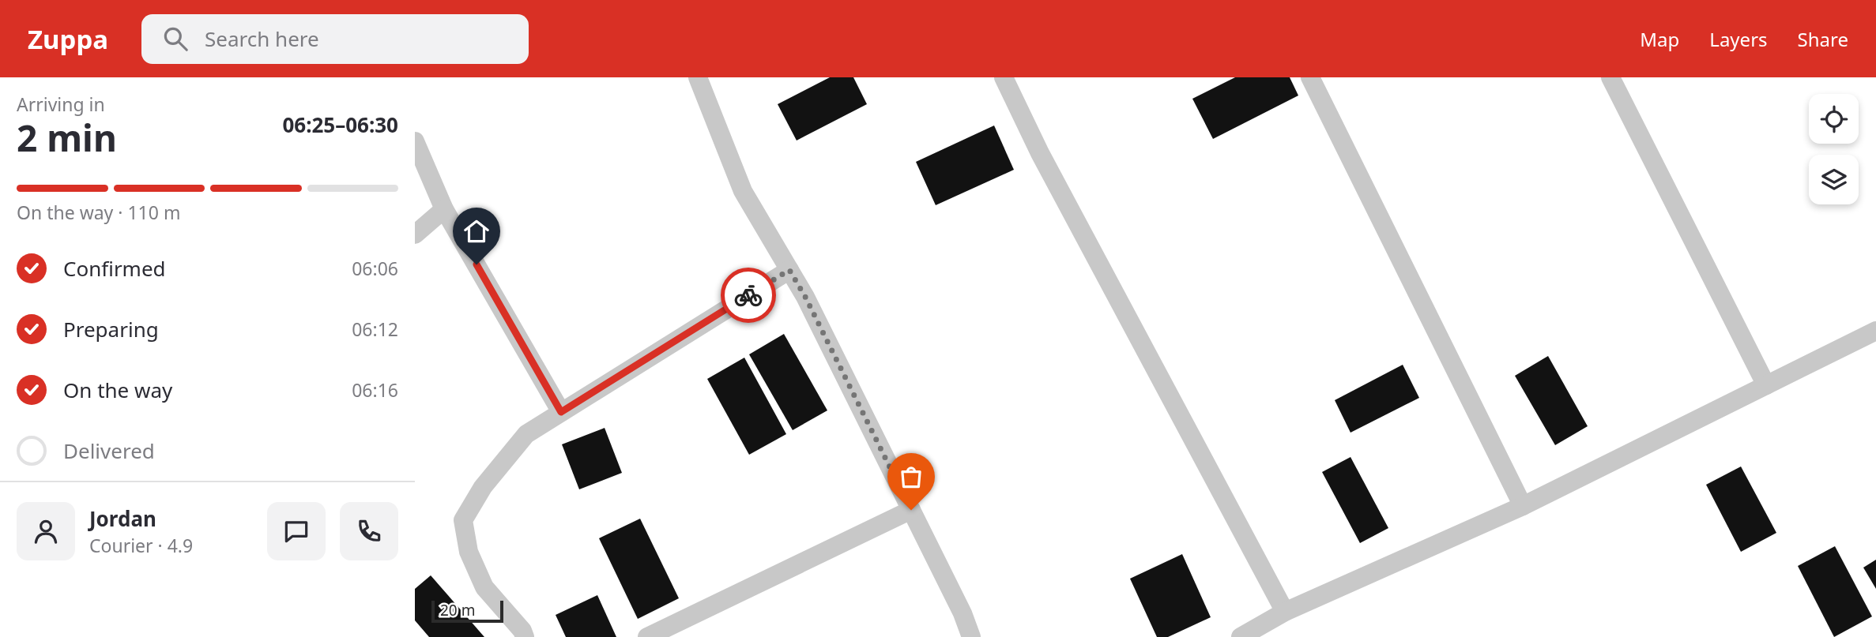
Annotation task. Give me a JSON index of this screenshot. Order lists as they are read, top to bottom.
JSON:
{
  "scale_bar": "20 m",
  "page": {
    "header": "Zuppa",
    "search": "Search here",
    "nav": ["Map", "Layers", "Share"],
    "heading": ["2 min", "Arriving in", "06:25–06:30"],
    "panel": ["Jordan", "Courier · 4.9"],
    "bar": "On the way · 110 m",
    "list": [
      ["Confirmed", "06:06"],
      ["Preparing", "06:12"],
      ["On the way", "06:16"],
      "Delivered"
    ],
    "scale": "20 m"
  }
}
